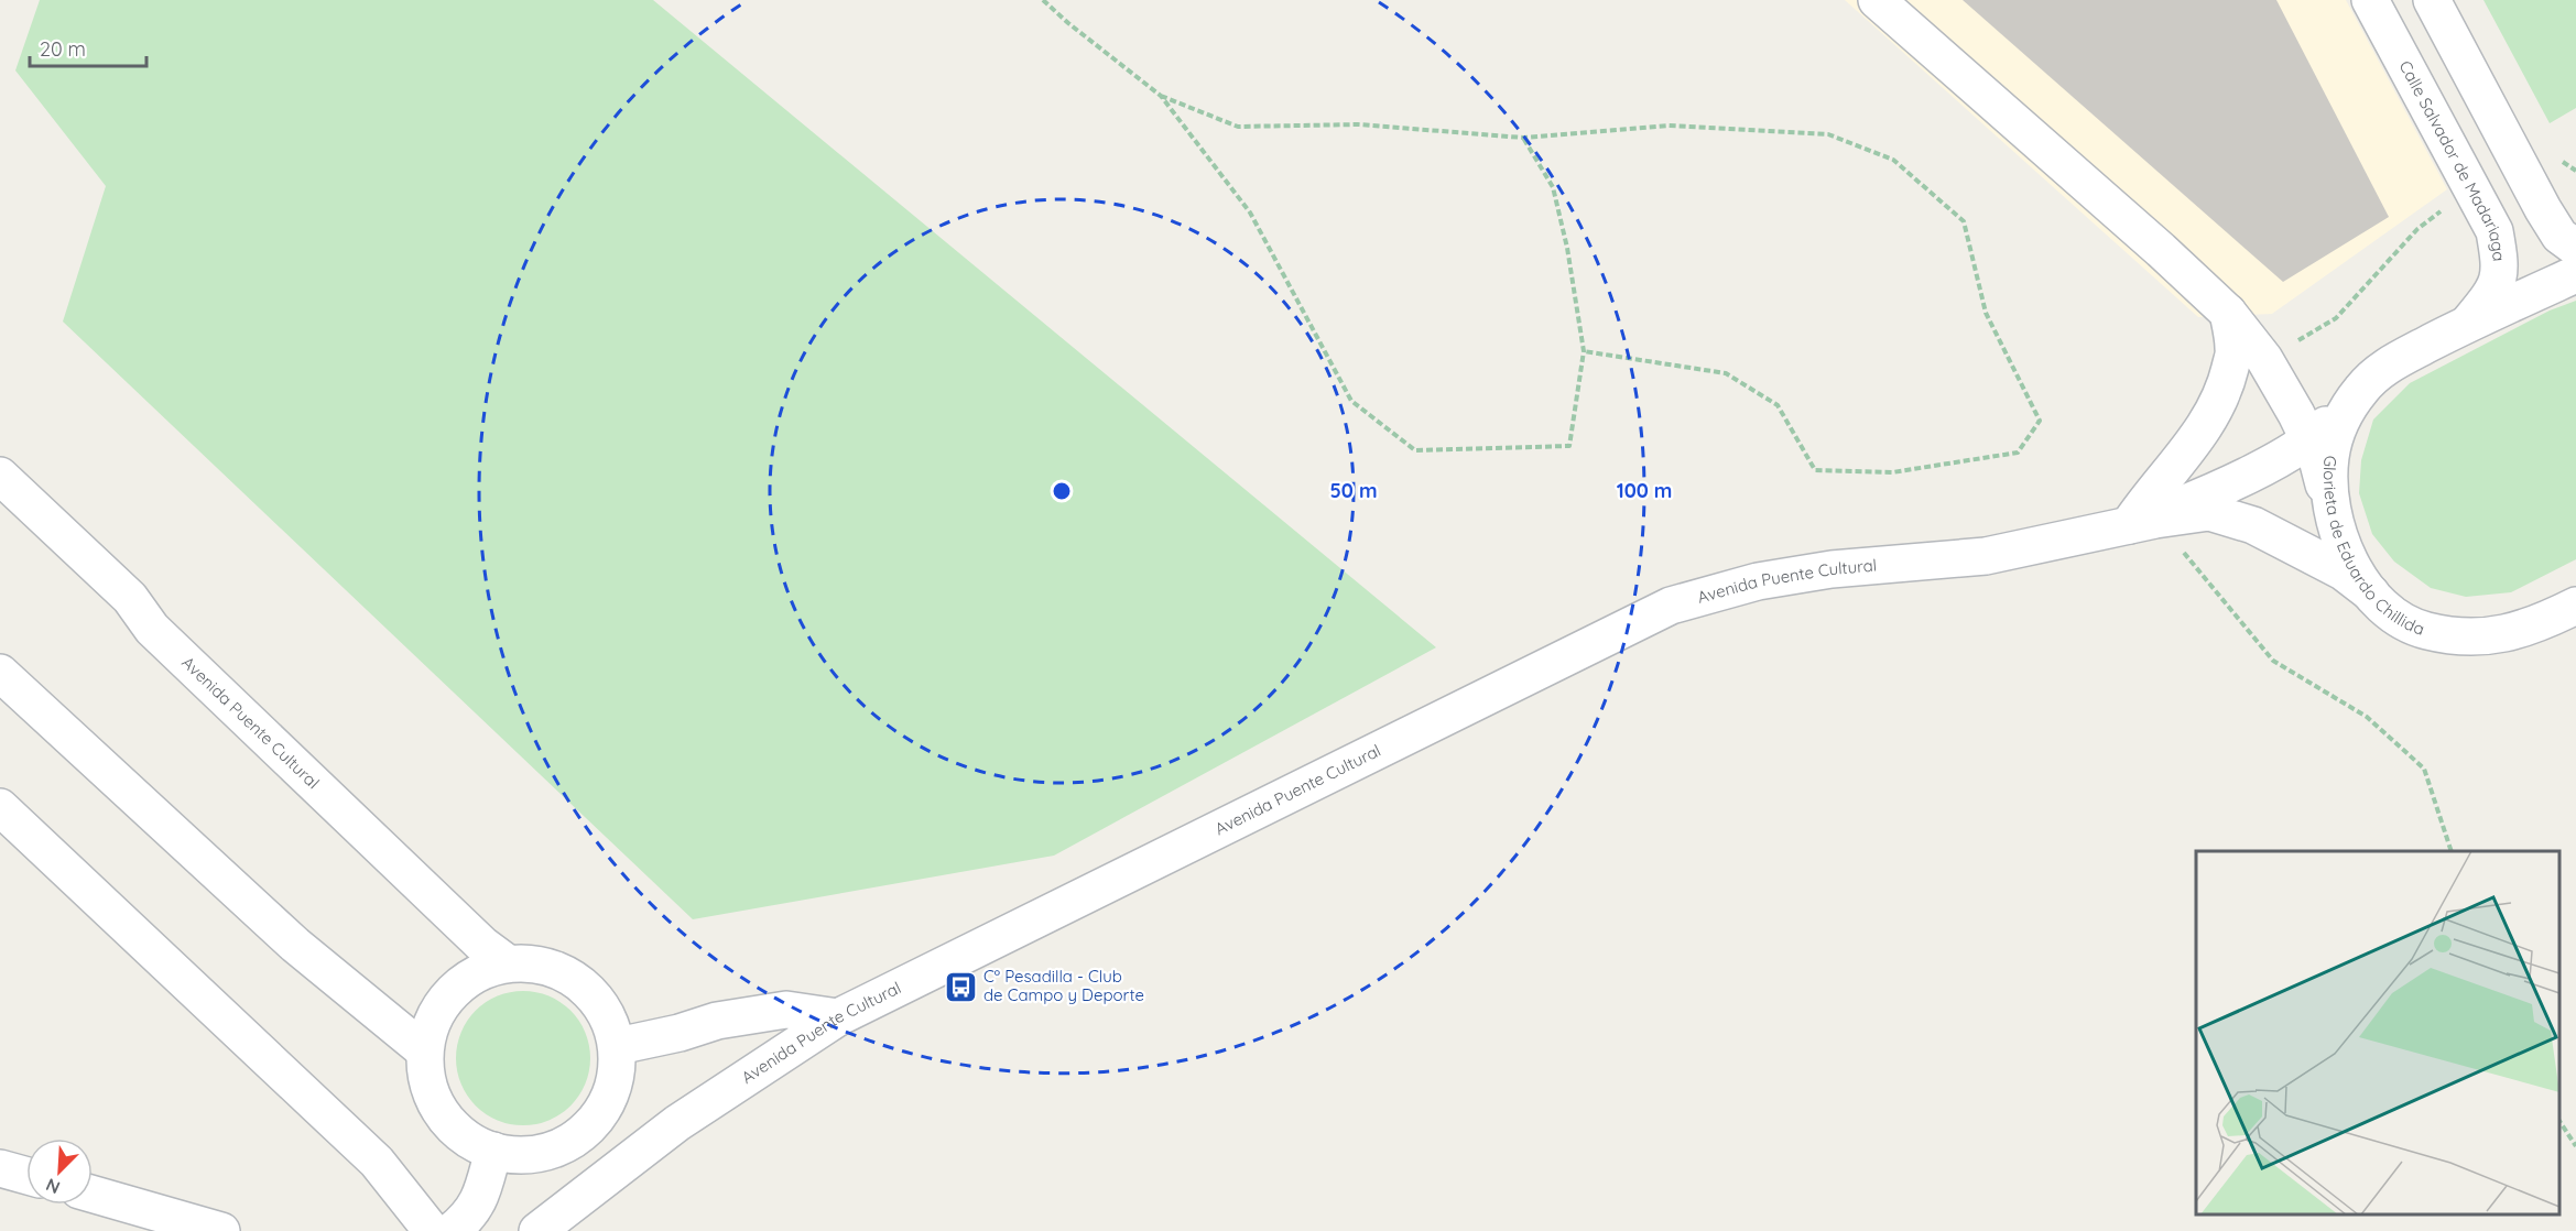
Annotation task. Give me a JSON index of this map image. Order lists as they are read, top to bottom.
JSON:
{
  "streets": {
    "street": ["Calle Salvador de Madariaga", "Glorieta de Eduardo Chillida", "Avenida Puente Cultural"]
  },
  "crossings": [
    ["Calle Salvador de Madariaga", "Glorieta de Eduardo Chillida"]
  ],
  "places": {
    "bus stop": ["Cº Pesadilla - Club de Campo y Deporte"]
  },
  "scale_bar": "20 m",
  "north": "bottom left",
  "rings": ["50 m", "100 m"]
}
